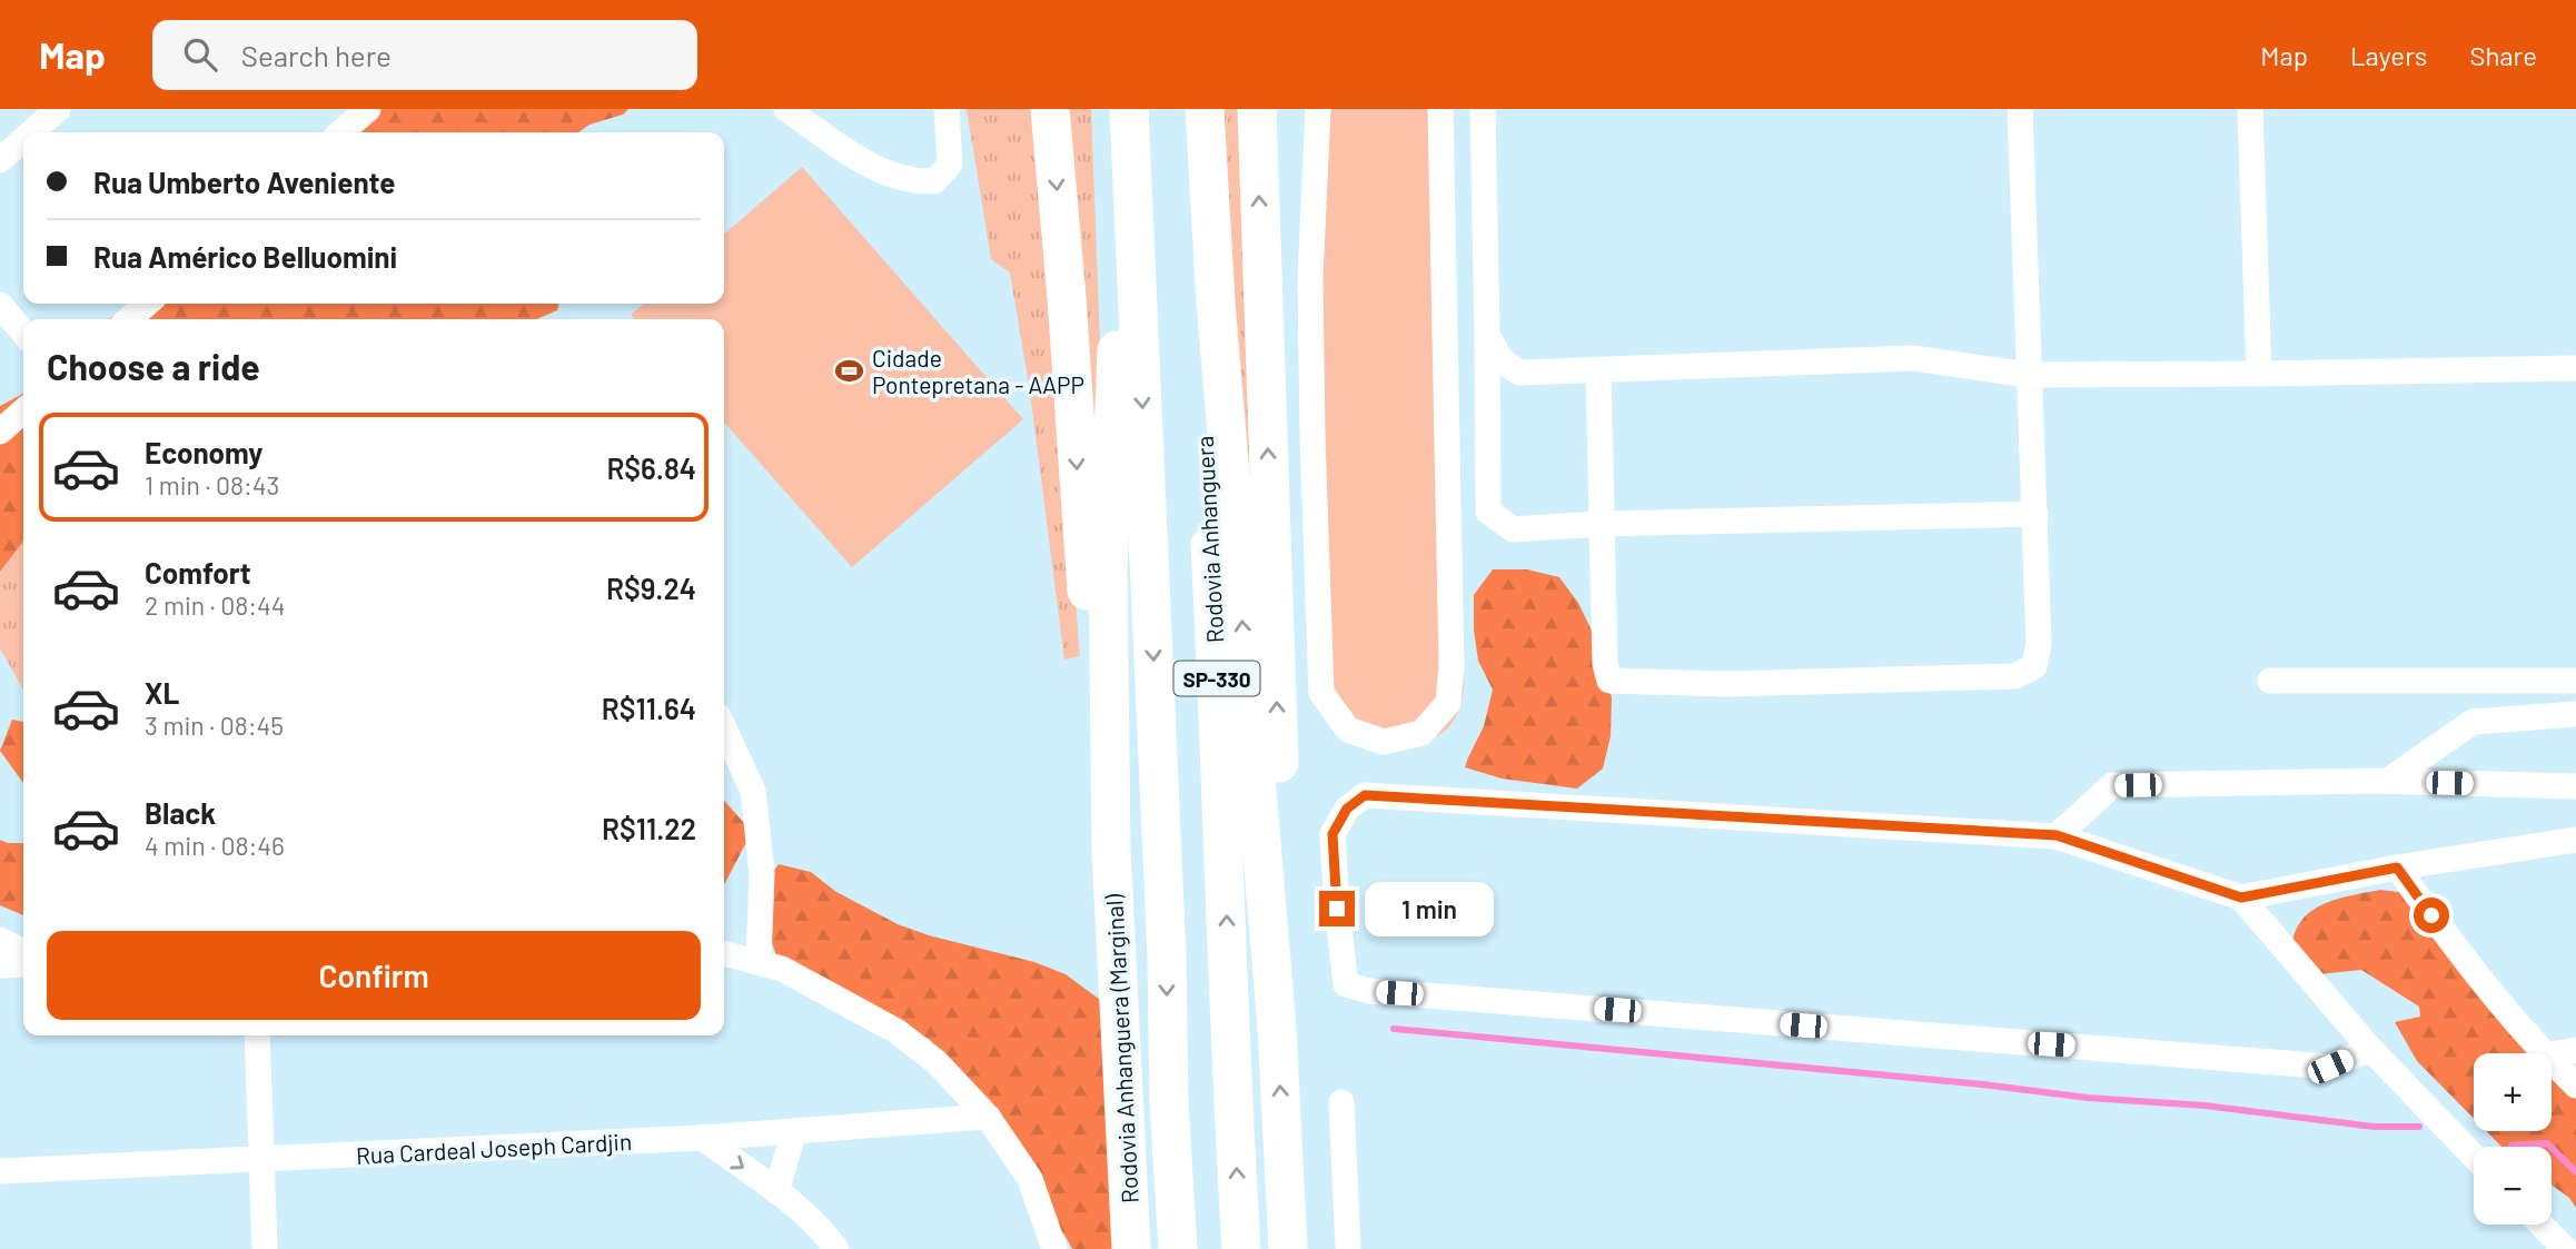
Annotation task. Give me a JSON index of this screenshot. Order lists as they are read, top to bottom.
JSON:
{
  "streets": {
    "highway": ["Rodovia Anhanguera", "SP-330", "Rodovia Anhanguera (Marginal)"],
    "street": ["Rua Cardeal Joseph Cardjin"]
  },
  "places": {
    "sports": ["Cidade Pontepretana - AAPP"]
  },
  "page": {
    "header": "Map",
    "search": "Search here",
    "nav": ["Map", "Layers", "Share"],
    "banner": ["Rua Umberto Aveniente", "Rua Américo Belluomini"],
    "heading": "Choose a ride",
    "list": [
      {
        "name": "Economy",
        "note": "1 min · 08:43",
        "value": "R$6.84"
      },
      {
        "name": "Comfort",
        "note": "2 min · 08:44",
        "value": "R$9.24"
      },
      {
        "name": "XL",
        "note": "3 min · 08:45",
        "value": "R$11.64"
      },
      {
        "name": "Black",
        "note": "4 min · 08:46",
        "value": "R$11.22"
      }
    ],
    "bubble": "1 min",
    "buttons": "Confirm",
    "map_buttons": ["+", "−"]
  }
}
